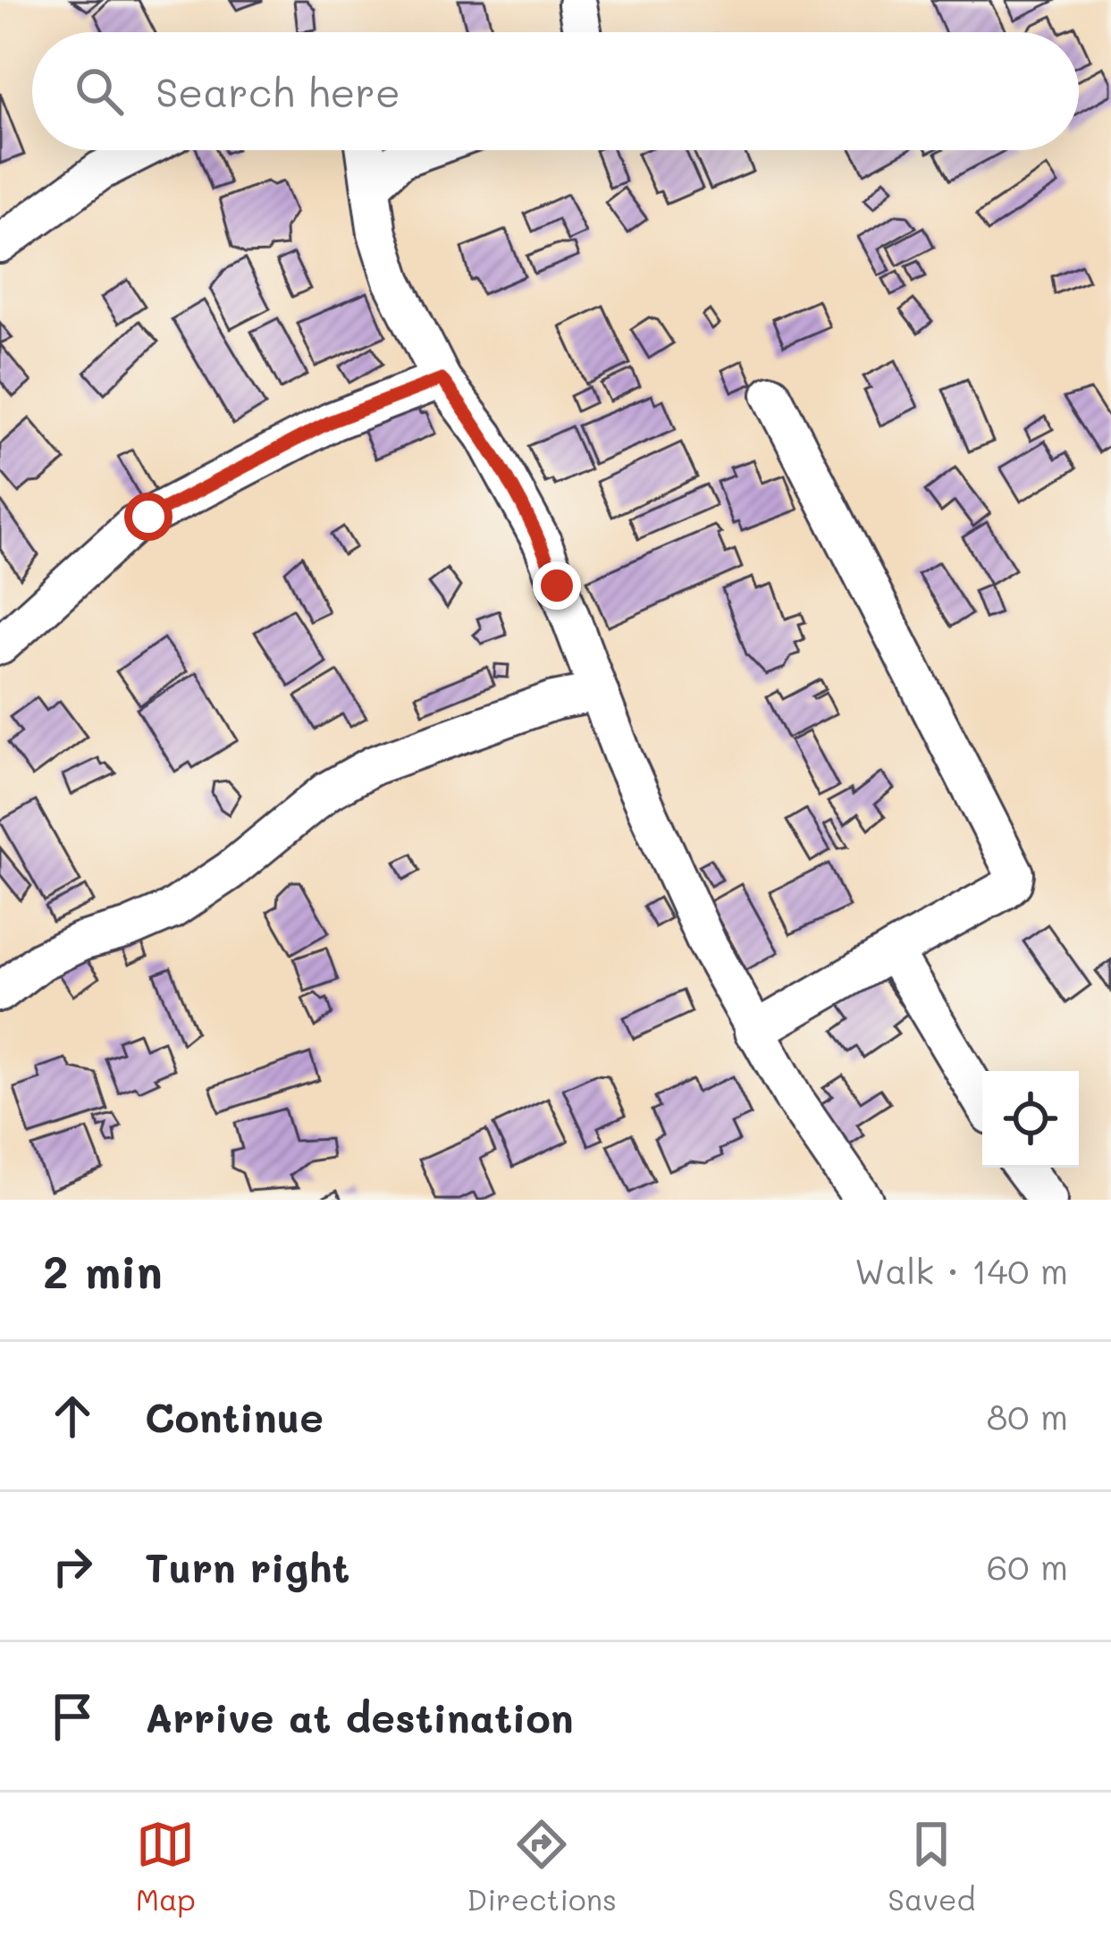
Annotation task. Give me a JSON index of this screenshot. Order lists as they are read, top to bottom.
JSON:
{
  "page": {
    "search": "Search here",
    "heading": ["2 min", "Walk · 140 m"],
    "list": [
      ["Continue", "80 m"],
      ["Turn right", "60 m"],
      "Arrive at destination"
    ],
    "nav": ["Map", "Directions", "Saved"]
  }
}
